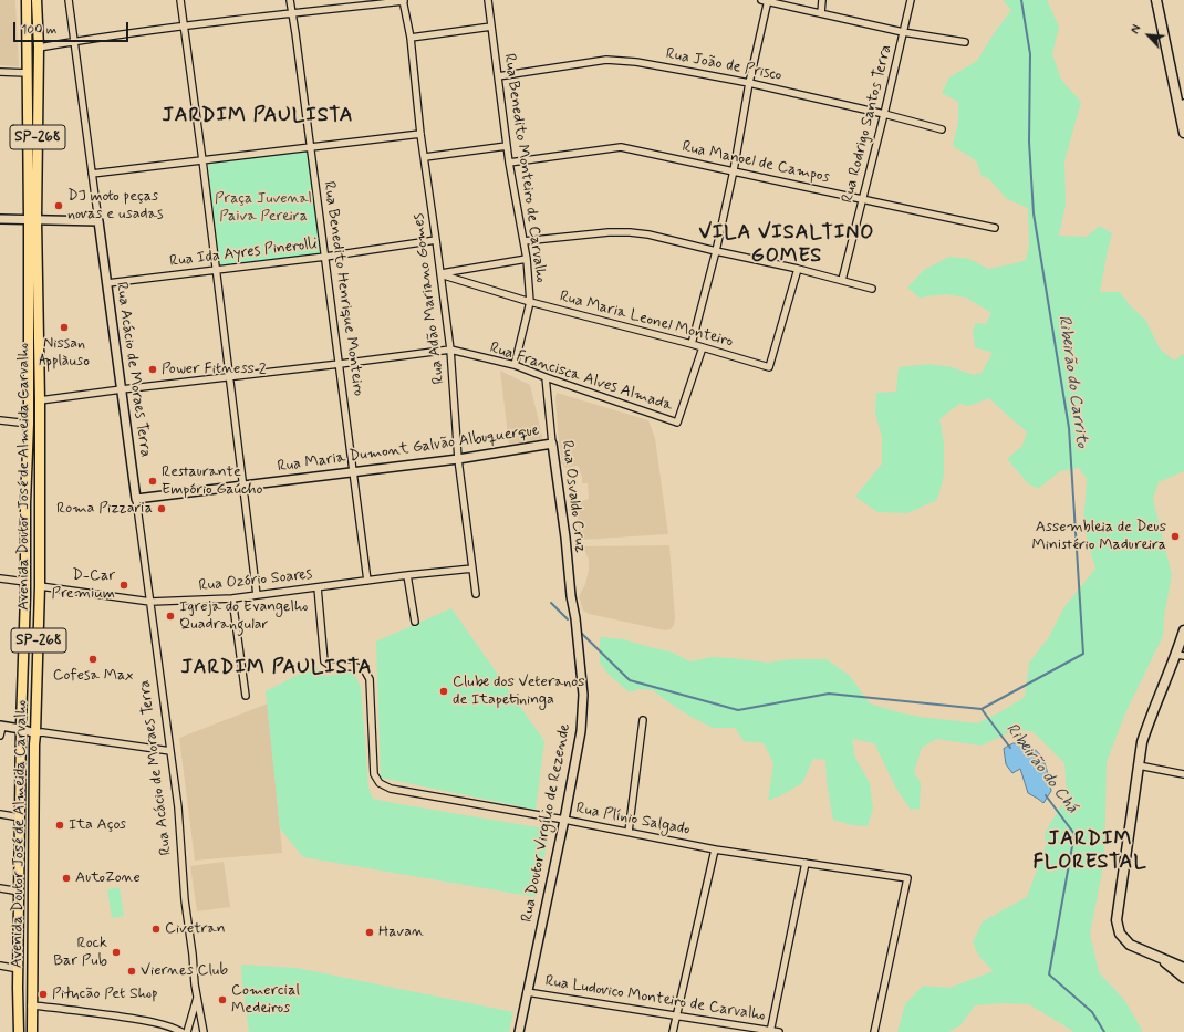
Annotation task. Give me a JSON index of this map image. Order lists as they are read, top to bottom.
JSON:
{
  "streets": {
    "main road": ["SP-268", "Avenida Doutor José de Almeida Carvalho"],
    "street": [
      "Rua João de Prisco",
      "Rua Rodrigo Santos Terra",
      "Rua Manoel de Campos",
      "Rua Benedito Monteiro de Carvalho",
      "Rua Ida Ayres Pinerolli",
      "Rua Benedito Henrique Monteiro",
      "Rua Adão Mariano Gomes",
      "Rua Maria Leonel Monteiro",
      "Rua Acácio de Moraes Terra",
      "Rua Francisca Alves Almada",
      "Rua Maria Dumont Galvão Albuquerque",
      "Rua Osvaldo Cruz",
      "Rua Ozório Soares",
      "Rua Plínio Salgado",
      "Rua Doutor Virgílio de Rezende",
      "Rua Ludovico Monteiro de Carvalho"
    ]
  },
  "crossings": [
    ["Rua João de Prisco", "Rua Rodrigo Santos Terra"],
    ["Rua João de Prisco", "Rua Benedito Monteiro de Carvalho"],
    ["Rua Rodrigo Santos Terra", "Rua Manoel de Campos"],
    ["Rua Manoel de Campos", "Rua Benedito Monteiro de Carvalho"],
    ["Rua Benedito Monteiro de Carvalho", "Rua Maria Leonel Monteiro"],
    ["Rua Benedito Monteiro de Carvalho", "Rua Francisca Alves Almada"],
    ["Rua Ida Ayres Pinerolli", "Rua Benedito Henrique Monteiro"],
    ["Rua Ida Ayres Pinerolli", "Rua Adão Mariano Gomes"],
    ["Rua Ida Ayres Pinerolli", "Rua Acácio de Moraes Terra"],
    ["Rua Benedito Henrique Monteiro", "Rua Maria Dumont Galvão Albuquerque"],
    ["Rua Benedito Henrique Monteiro", "Rua Ozório Soares"],
    ["Rua Adão Mariano Gomes", "Rua Maria Leonel Monteiro"],
    ["Rua Adão Mariano Gomes", "Rua Francisca Alves Almada"],
    ["Rua Adão Mariano Gomes", "Rua Maria Dumont Galvão Albuquerque"],
    ["Rua Adão Mariano Gomes", "Rua Ozório Soares"],
    ["Rua Maria Leonel Monteiro", "Rua Francisca Alves Almada"],
    ["Rua Acácio de Moraes Terra", "Rua Maria Dumont Galvão Albuquerque"],
    ["Rua Acácio de Moraes Terra", "Rua Ozório Soares"],
    ["Rua Francisca Alves Almada", "Rua Osvaldo Cruz"],
    ["Rua Maria Dumont Galvão Albuquerque", "Rua Osvaldo Cruz"],
    ["Avenida Doutor José de Almeida Carvalho", "Rua Ozório Soares"],
    ["Rua Osvaldo Cruz", "Rua Doutor Virgílio de Rezende"],
    ["Rua Ozório Soares", "Rua Plínio Salgado"],
    ["Rua Plínio Salgado", "Rua Doutor Virgílio de Rezende"],
    ["Rua Doutor Virgílio de Rezende", "Rua Ludovico Monteiro de Carvalho"]
  ],
  "districts": [
    "JARDIM PAULISTA",
    "VILA VISALTINO GOMES",
    "JARDIM PAULISTA",
    "JARDIM FLORESTAL"
  ],
  "water": ["Ribeirão do Carrito", "Ribeirão do Chá"],
  "parks": ["Praça Juvenal Paiva Pereira"],
  "places": [
    "DJ moto peças novas e usadas",
    "Nissan Applàuso",
    "Power Fitness 2",
    "Restaurante Empório Gaúcho",
    "Roma Pizzaria",
    "Assembleia de Deus Ministério Madureira",
    "D-Car Premium",
    "Igreja do Evangelho Quadrangular",
    "Cofesa Max",
    "Clube dos Veteranos de Itapetininga",
    "Ita Aços",
    "AutoZone",
    "Civetran",
    "Havan",
    "Rock Bar Pub",
    "Viernes Club",
    "Pitucão Pet Shop",
    "Comercial Medeiros"
  ],
  "scale_bar": "100 m",
  "north": "top left"
}
